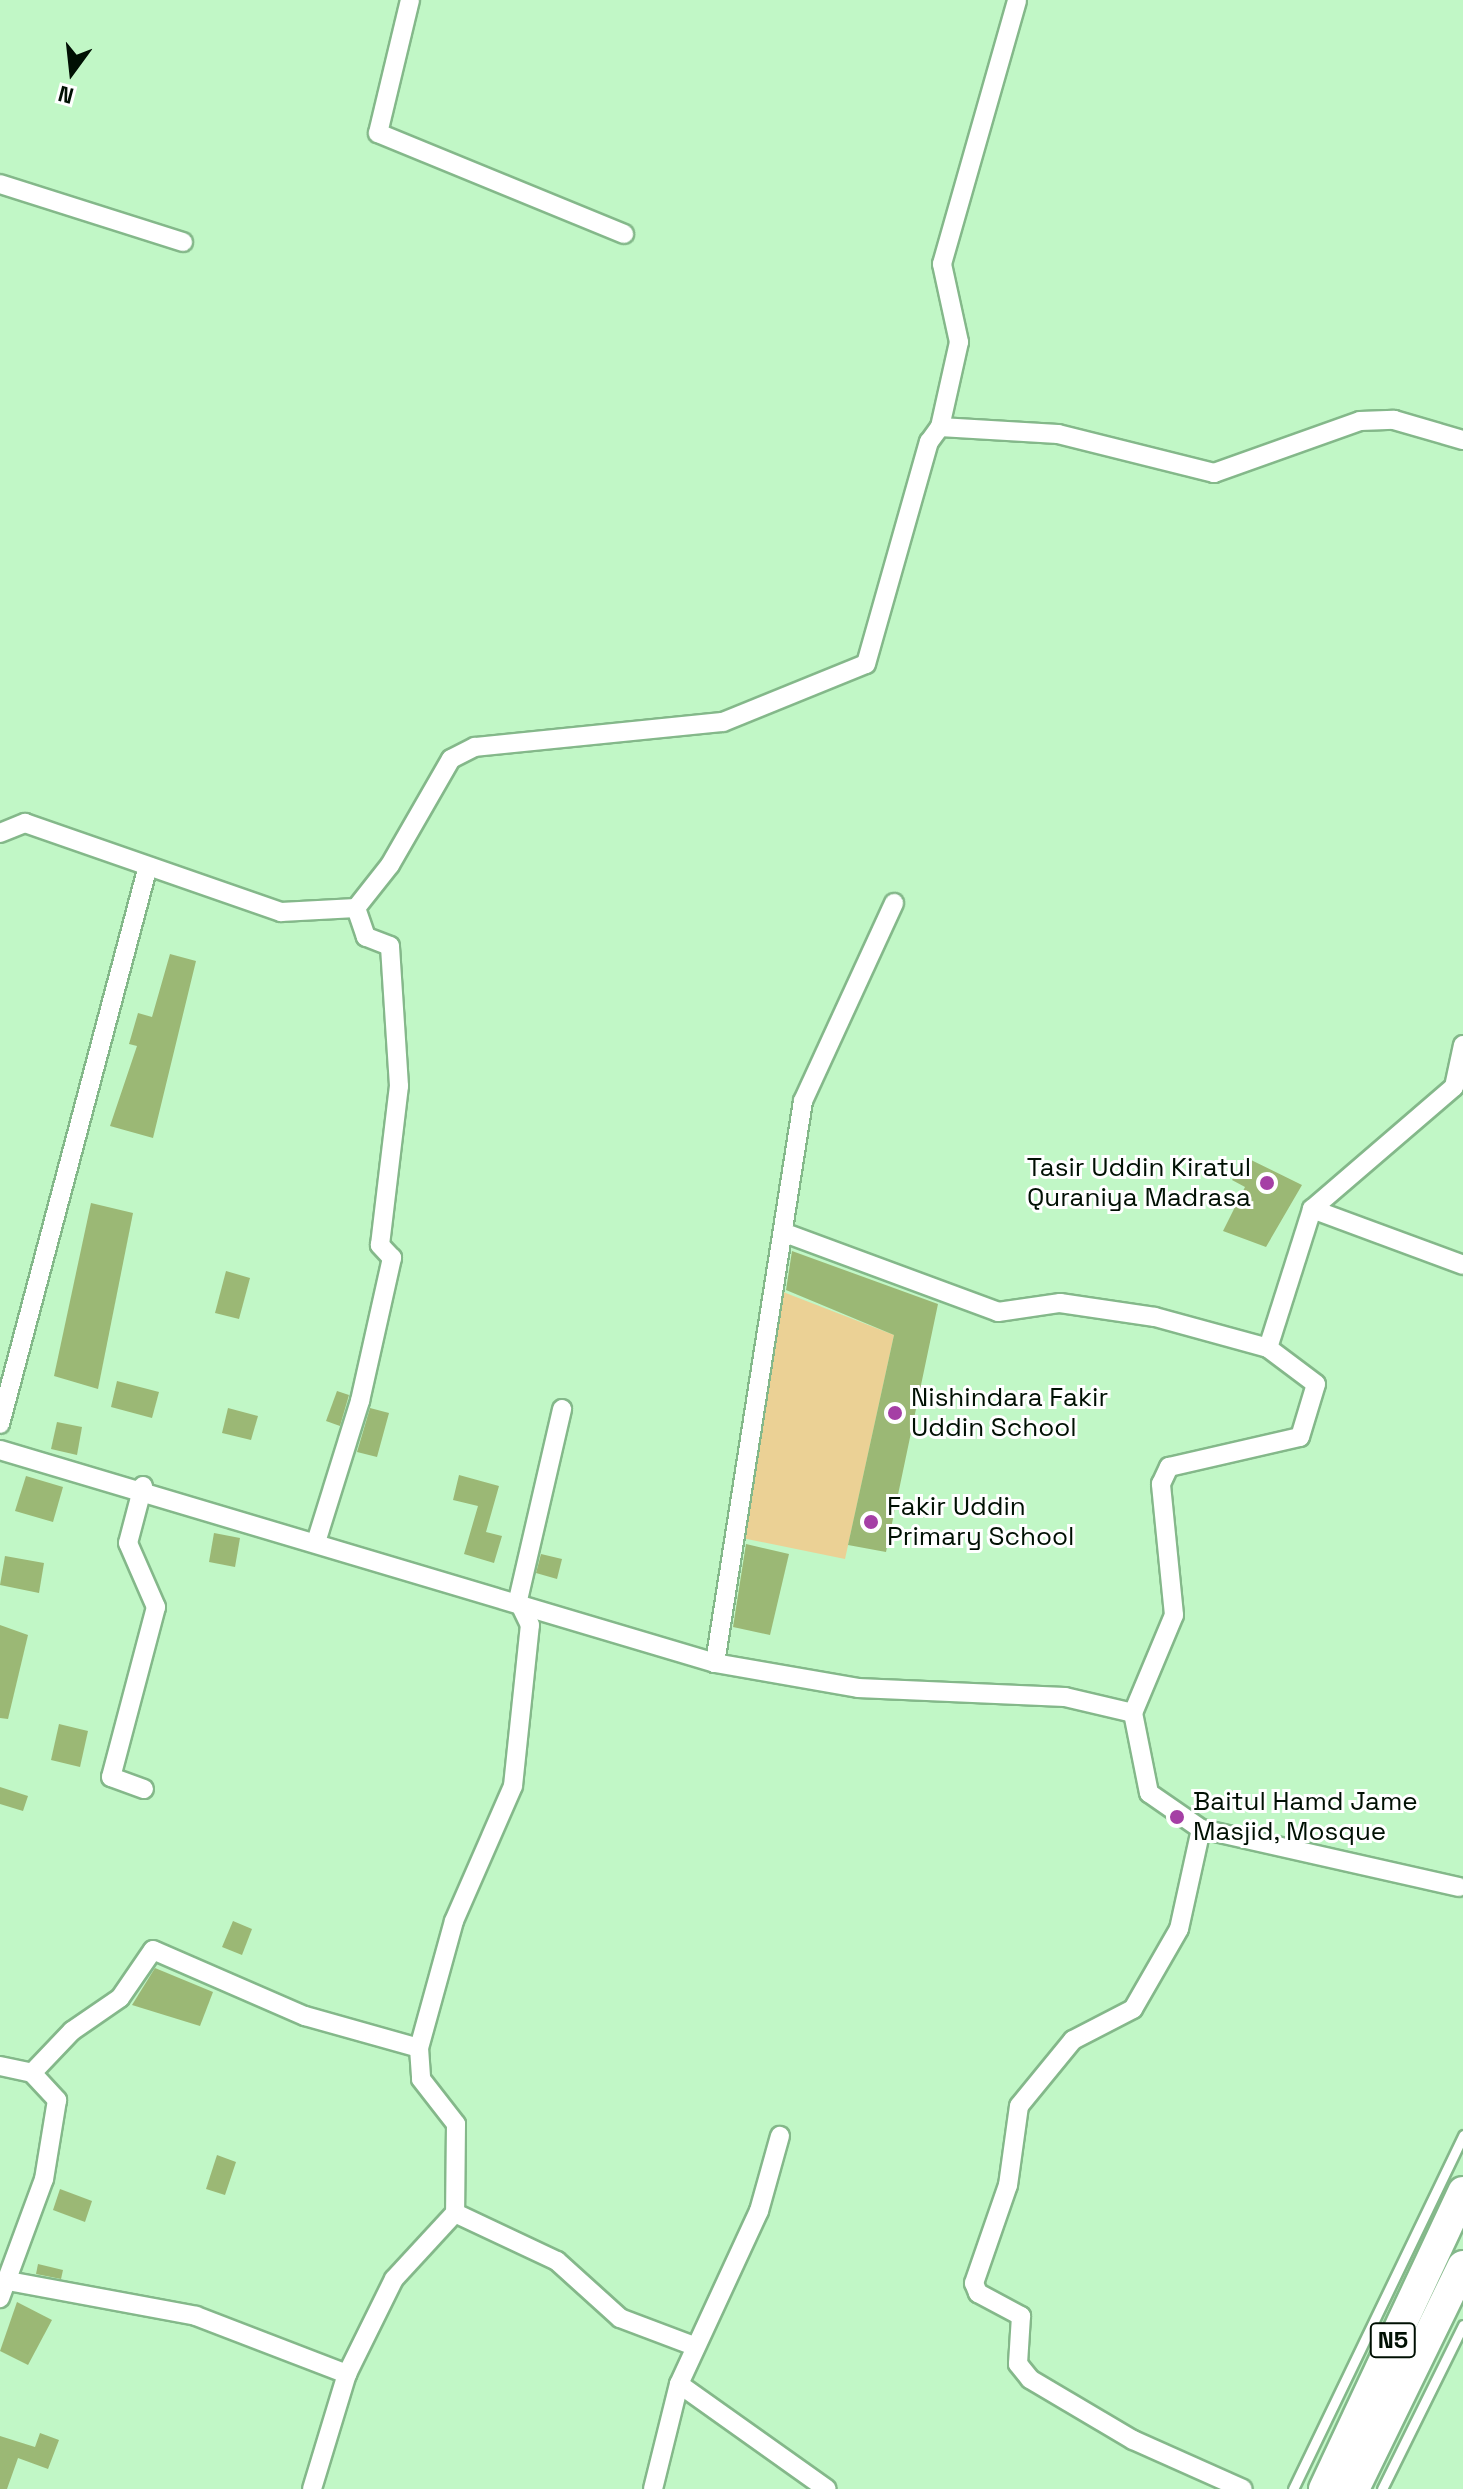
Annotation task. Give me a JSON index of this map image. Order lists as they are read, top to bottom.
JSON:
{
  "streets": {
    "highway": ["N5"]
  },
  "places": [
    "Tasir Uddin Kiratul Quraniya Madrasa",
    "Nishindara Fakir Uddin School",
    "Fakir Uddin Primary School",
    "Baitul Hamd Jame Masjid, Mosque"
  ],
  "north": "bottom"
}
